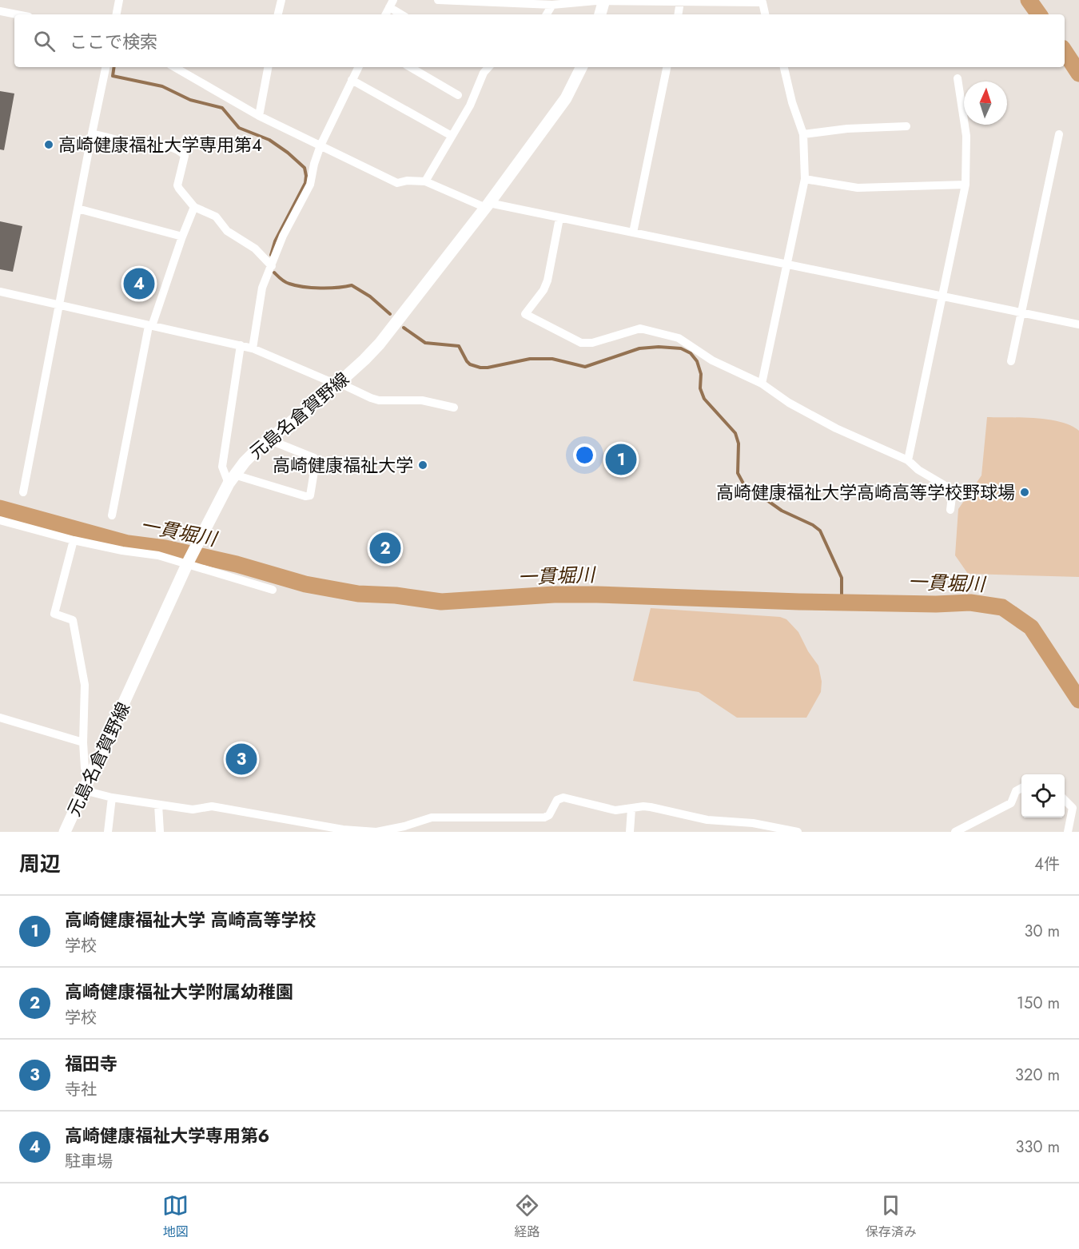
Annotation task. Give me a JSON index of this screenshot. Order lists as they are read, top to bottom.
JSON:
{
  "streets": {
    "main road": ["元島名倉賀野線"]
  },
  "water": ["一貫堀川"],
  "places": ["高崎健康福祉大学専用第４", "高崎健康福祉大学", "高崎健康福祉大学高崎高等学校野球場"],
  "north": "top",
  "page": {
    "search": "ここで検索",
    "pins": [
      "4",
      "1",
      "2",
      "3"
    ],
    "heading": ["周辺", "4件"],
    "list": [
      {
        "mark": "1",
        "name": "高崎健康福祉大学 高崎高等学校",
        "note": "学校",
        "value": "30 m"
      },
      {
        "mark": "2",
        "name": "高崎健康福祉大学附属幼稚園",
        "note": "学校",
        "value": "150 m"
      },
      {
        "mark": "3",
        "name": "福田寺",
        "note": "寺社",
        "value": "320 m"
      },
      {
        "mark": "4",
        "name": "高崎健康福祉大学専用第６",
        "note": "駐車場",
        "value": "330 m"
      }
    ],
    "nav": ["地図", "経路", "保存済み"]
  }
}
